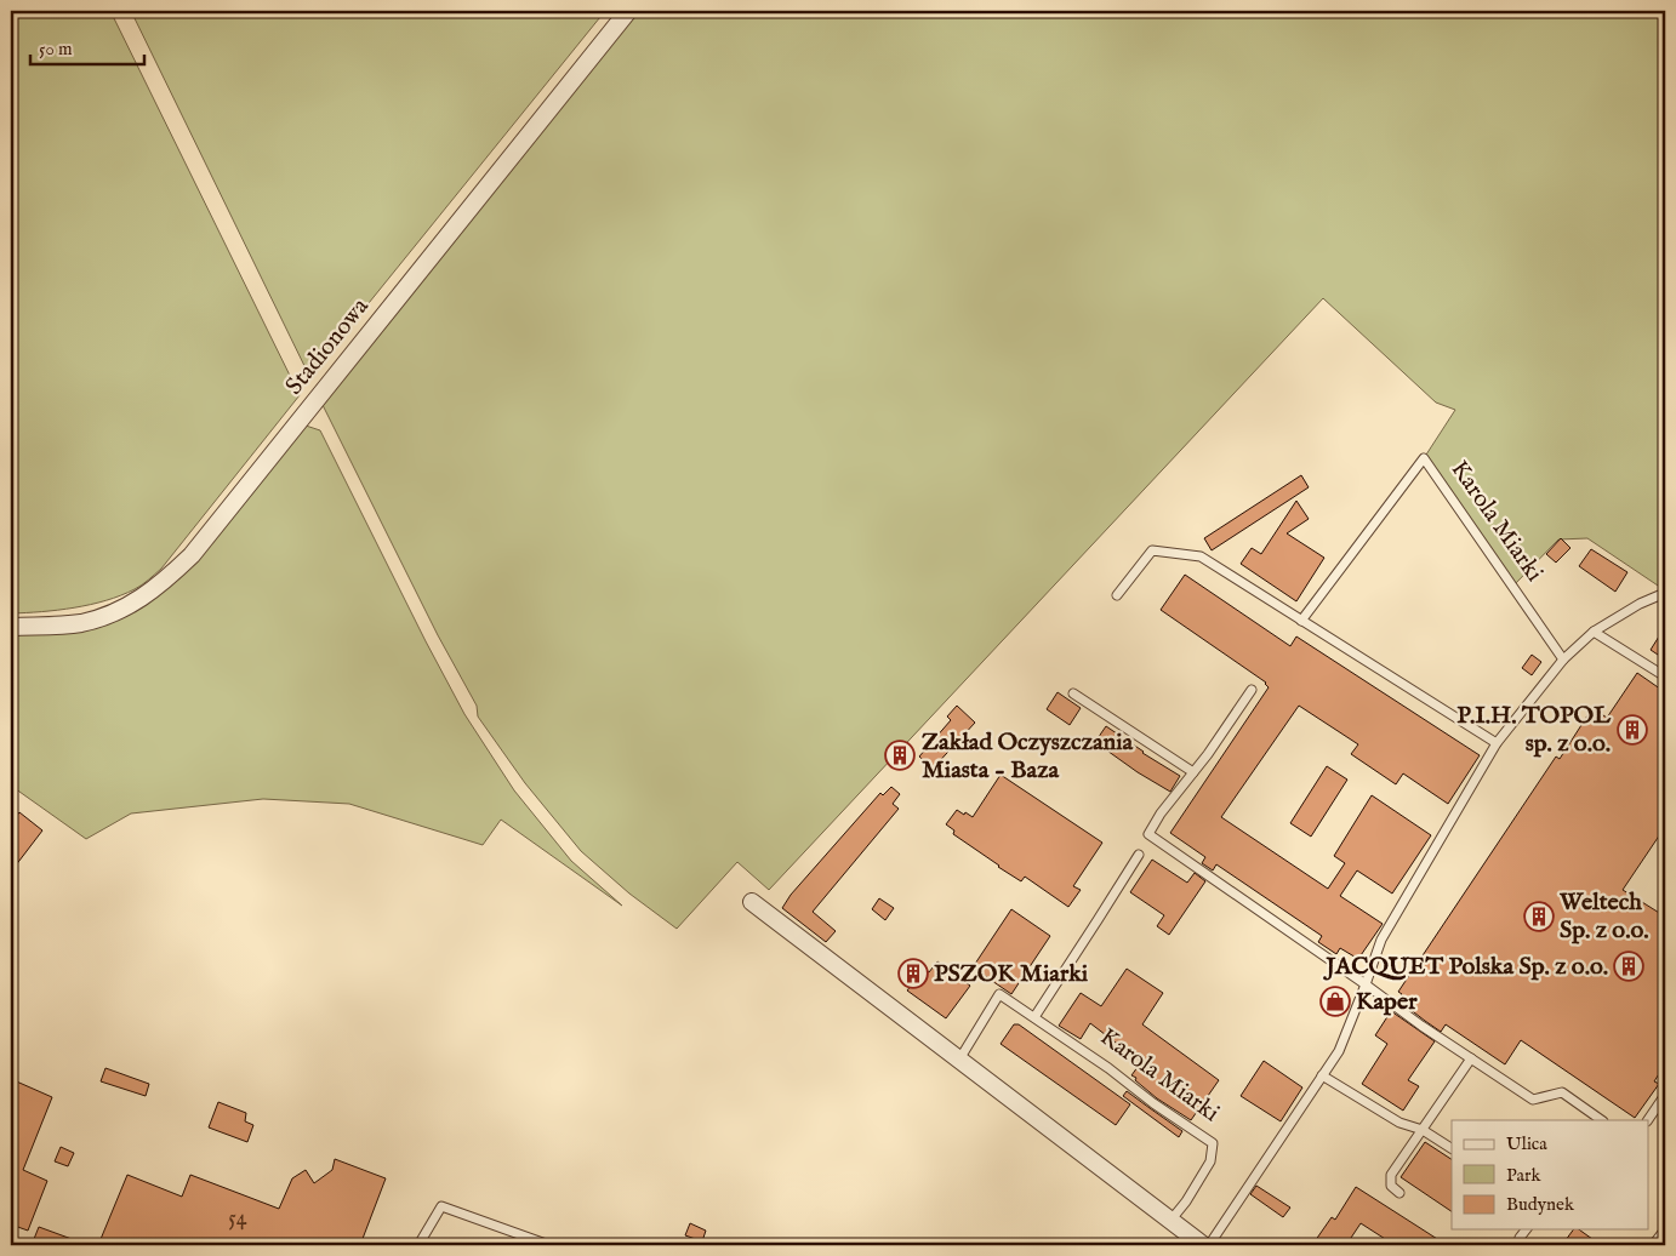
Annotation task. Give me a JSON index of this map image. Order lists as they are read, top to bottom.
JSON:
{
  "streets": {
    "street": ["Stadionowa"],
    "lane": ["Karola Miarki"]
  },
  "places": {
    "building": [
      "P.I.H. TOPOL sp. z o.o.",
      "Zakład Oczyszczania Miasta - Baza",
      "Weltech Sp. z o.o.",
      "JACQUET Polska Sp. z o.o.",
      "PSZOK Miarki"
    ],
    "shop": ["Kaper"]
  },
  "house_numbers": ["54"],
  "legend": ["Ulica", "Park", "Budynek"],
  "scale_bar": "50 m"
}
